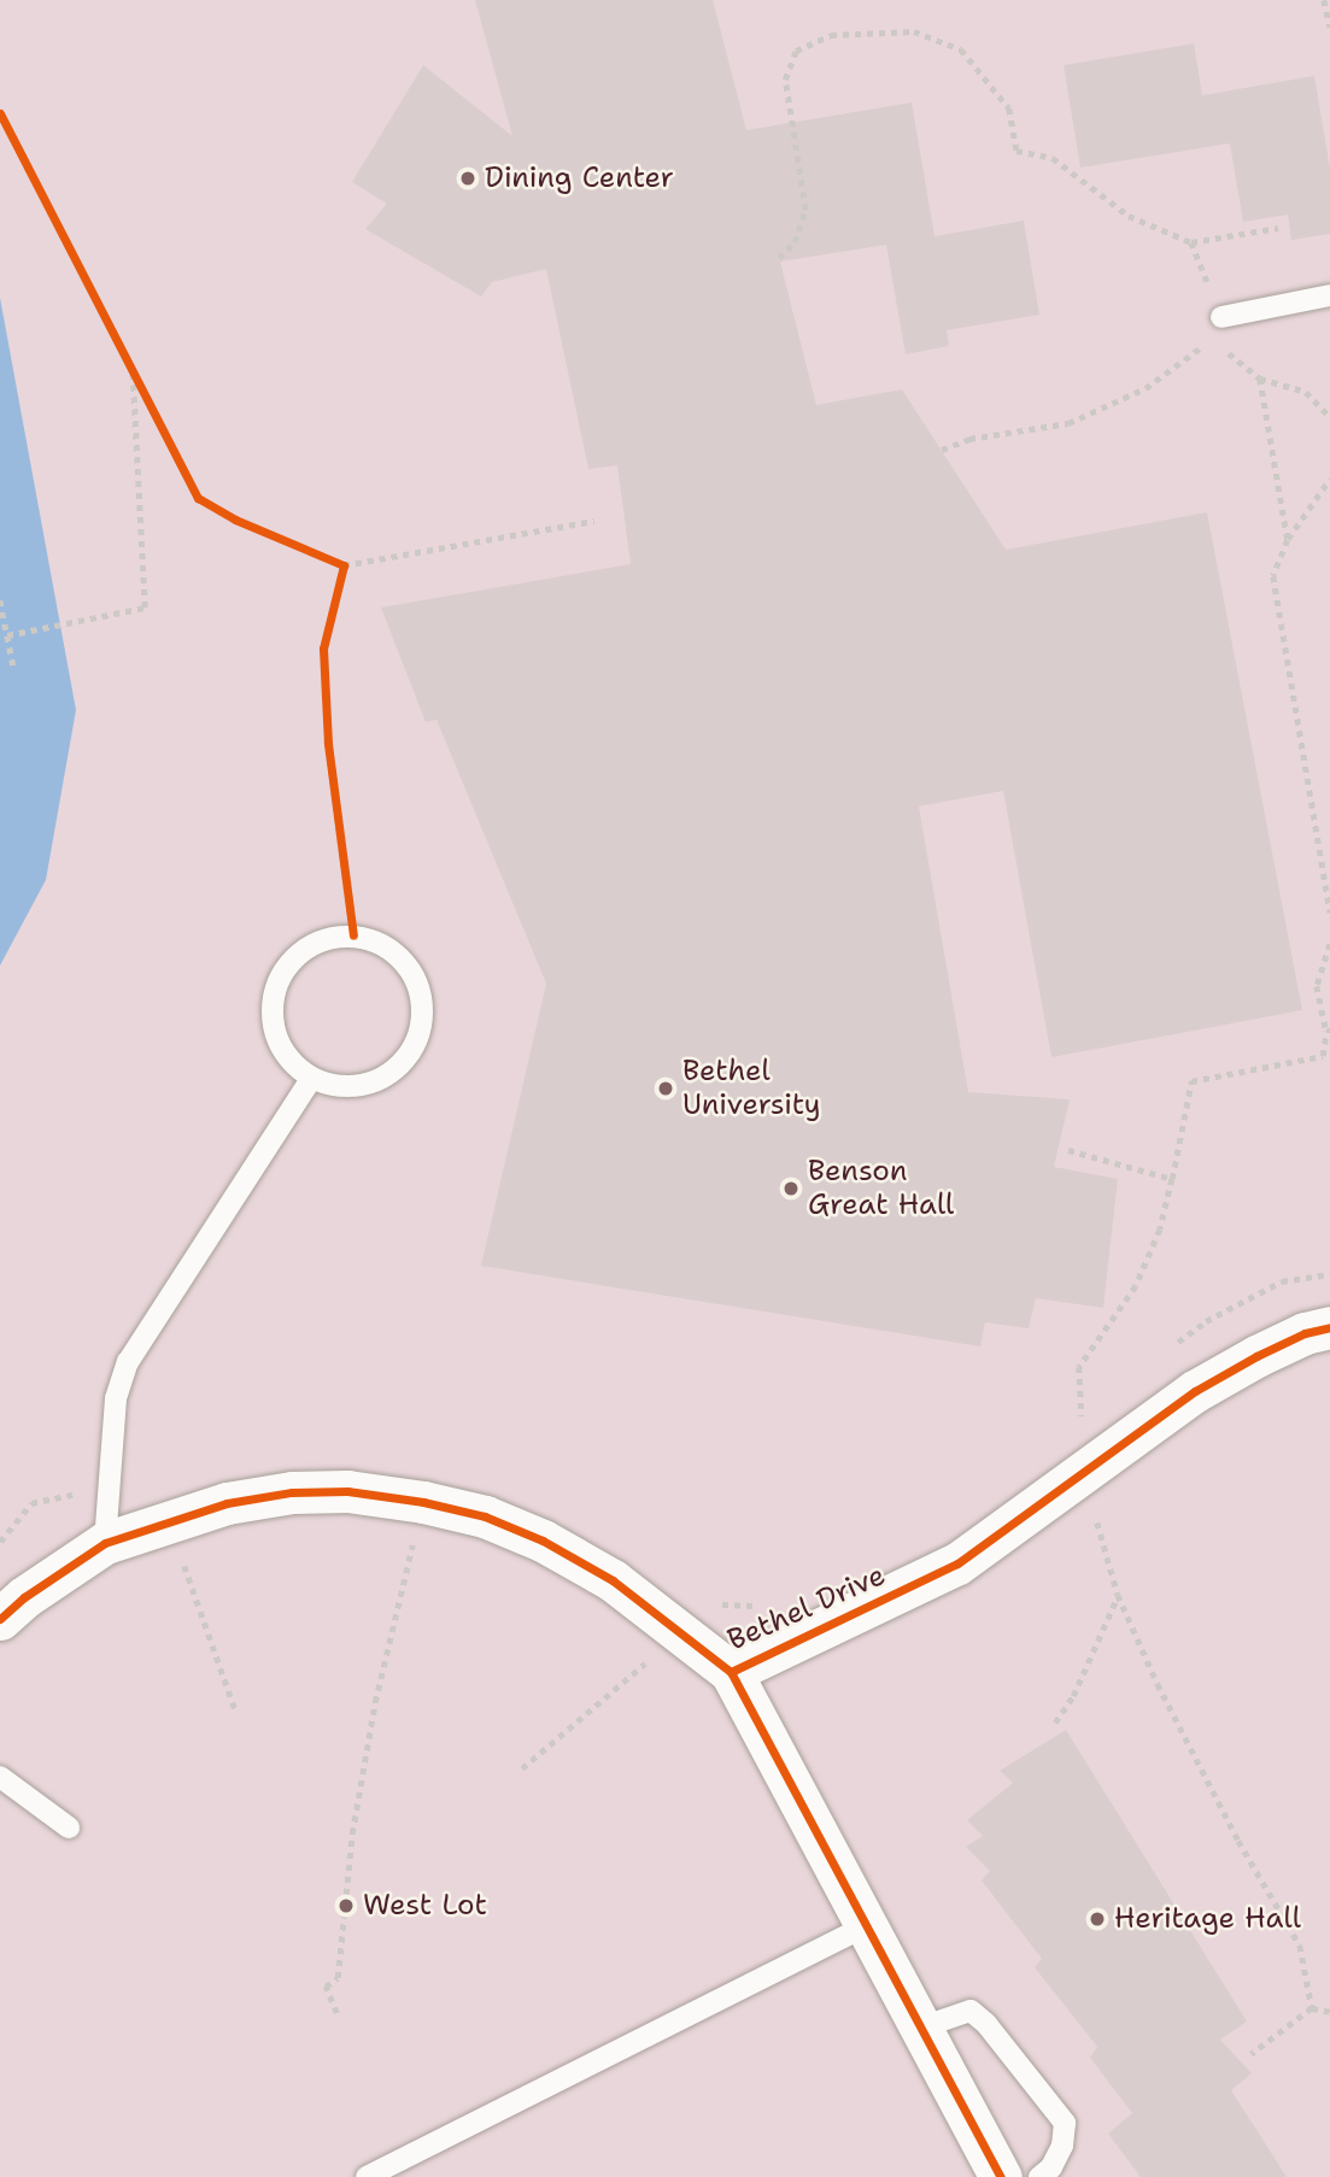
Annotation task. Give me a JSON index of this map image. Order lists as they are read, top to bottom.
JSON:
{
  "streets": {
    "street": ["Bethel Drive"]
  },
  "places": [
    "Dining Center",
    "Bethel University",
    "Benson Great Hall",
    "West Lot",
    "Heritage Hall"
  ]
}
